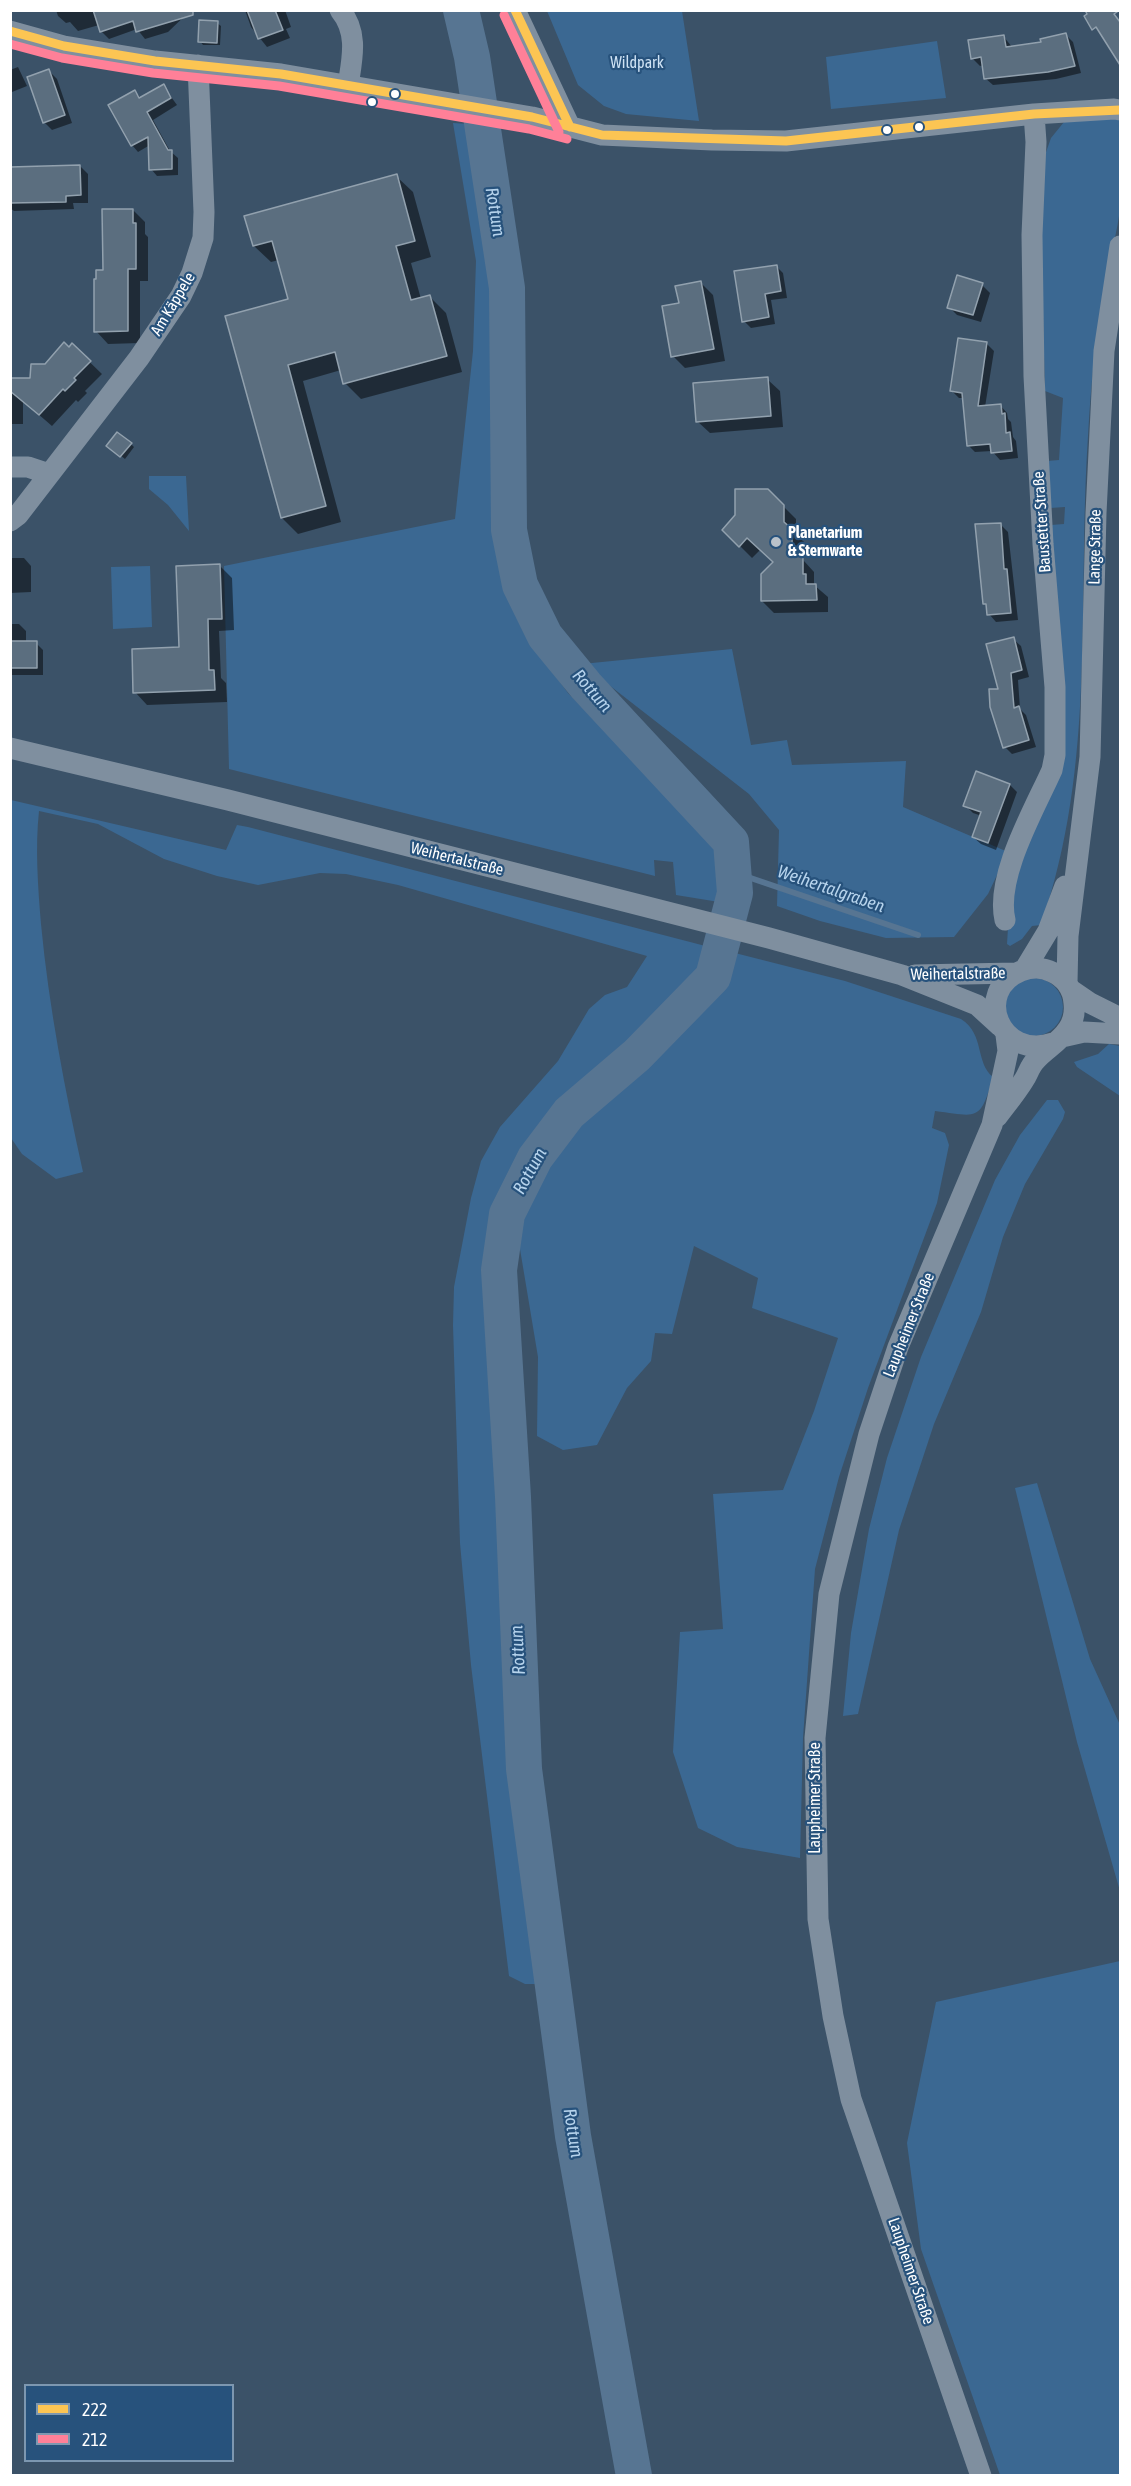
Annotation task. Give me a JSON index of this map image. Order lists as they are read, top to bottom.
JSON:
{
  "streets": {
    "street": [
      "Am Käppele",
      "Baustetter Straße",
      "Lange Straße",
      "Weihertalstraße",
      "Laupheimer Straße"
    ]
  },
  "crossings": [
    ["Lange Straße", "Weihertalstraße"],
    ["Lange Straße", "Laupheimer Straße"],
    ["Weihertalstraße", "Laupheimer Straße"]
  ],
  "water": ["Rottum", "Weihertalgraben"],
  "parks": ["Wildpark"],
  "places": ["Planetarium & Sternwarte"],
  "lines": ["transit line 222", "transit line 212"],
  "legend": ["222", "212"]
}
